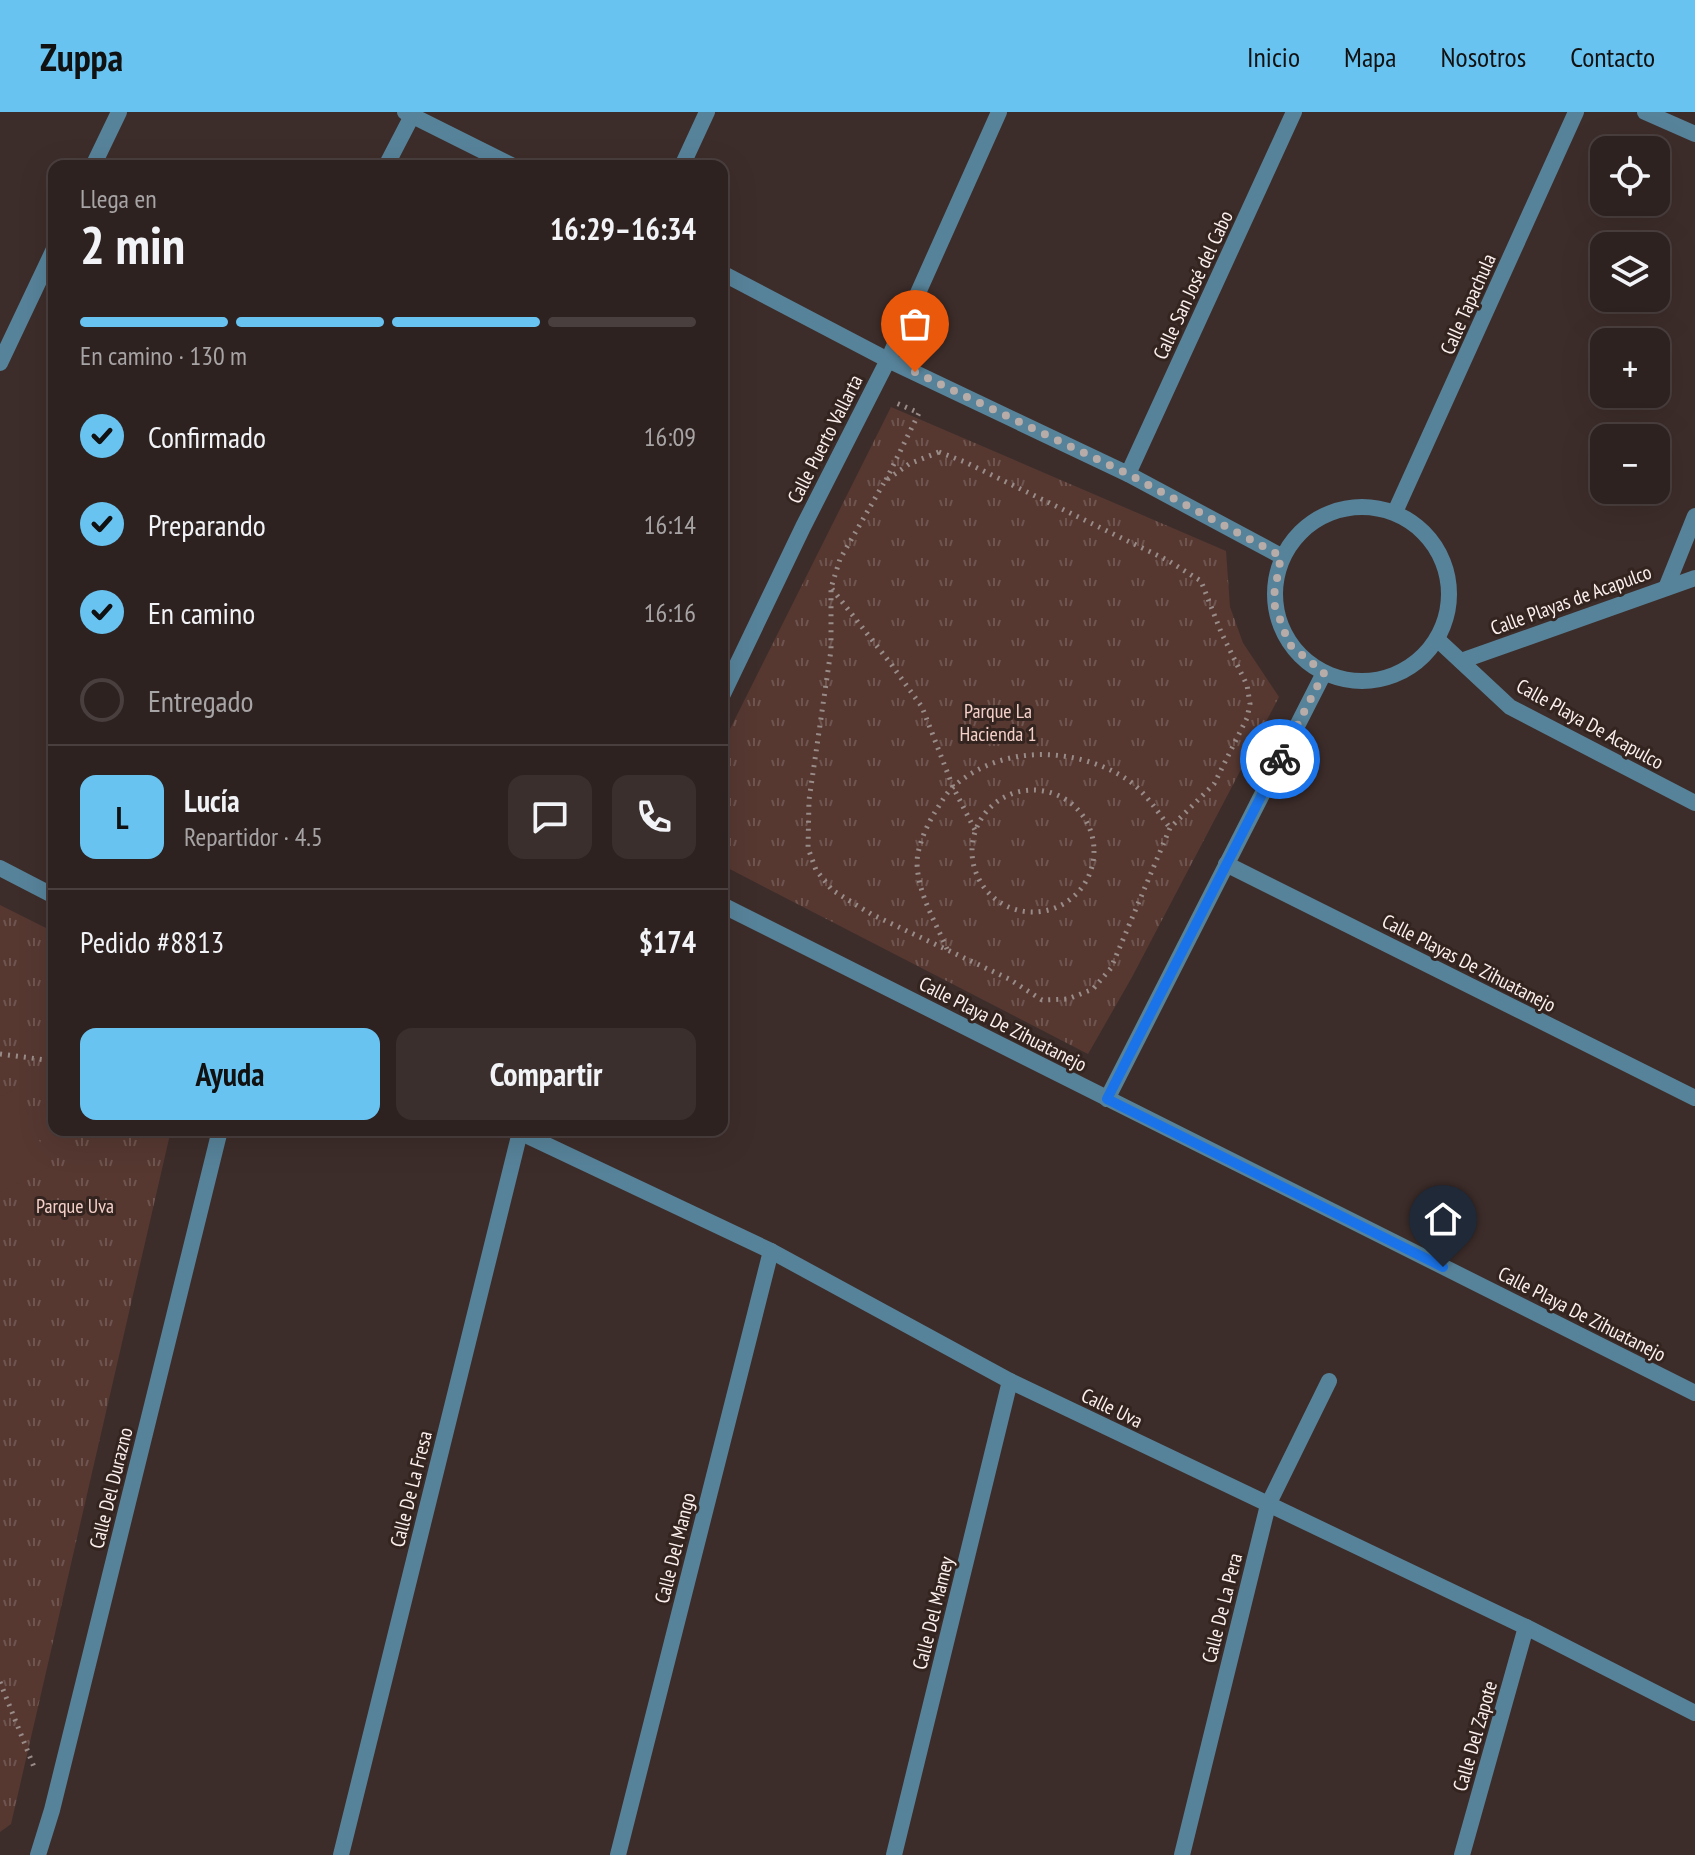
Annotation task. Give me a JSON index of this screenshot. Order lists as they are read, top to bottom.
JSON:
{
  "streets": {
    "street": [
      "Calle San José del Cabo",
      "Calle Tapachula",
      "Calle Puerto Vallarta",
      "Calle Playas de Acapulco",
      "Calle Playa De Acapulco",
      "Calle Playas De Zihuatanejo",
      "Calle Playa De Zihuatanejo",
      "Calle Uva",
      "Calle Del Durazno",
      "Calle De La Fresa",
      "Calle Del Mango",
      "Calle De La Pera",
      "Calle Del Mamey",
      "Calle Del Zapote"
    ]
  },
  "crossings": [
    ["Calle Tapachula", "Calle Playa De Acapulco"],
    ["Calle Playas de Acapulco", "Calle Playa De Acapulco"],
    ["Calle Uva", "Calle Del Mango"],
    ["Calle Uva", "Calle De La Pera"],
    ["Calle Uva", "Calle Del Mamey"],
    ["Calle Uva", "Calle Del Zapote"]
  ],
  "parks": ["Parque La Hacienda 1", "Parque Uva"],
  "page": {
    "header": "Zuppa",
    "nav": [
      "Inicio",
      "Mapa",
      "Nosotros",
      "Contacto"
    ],
    "map_buttons": ["+", "−"],
    "heading": ["2 min", "Llega en", "16:29–16:34"],
    "panel": [
      "Lucía",
      "Repartidor · 4.5",
      "Pedido #8813",
      "$174"
    ],
    "bar": "En camino · 130 m",
    "list": [
      ["Confirmado", "16:09"],
      ["Preparando", "16:14"],
      ["En camino", "16:16"],
      "Entregado"
    ],
    "round": "L",
    "buttons": ["Ayuda", "Compartir"]
  }
}
